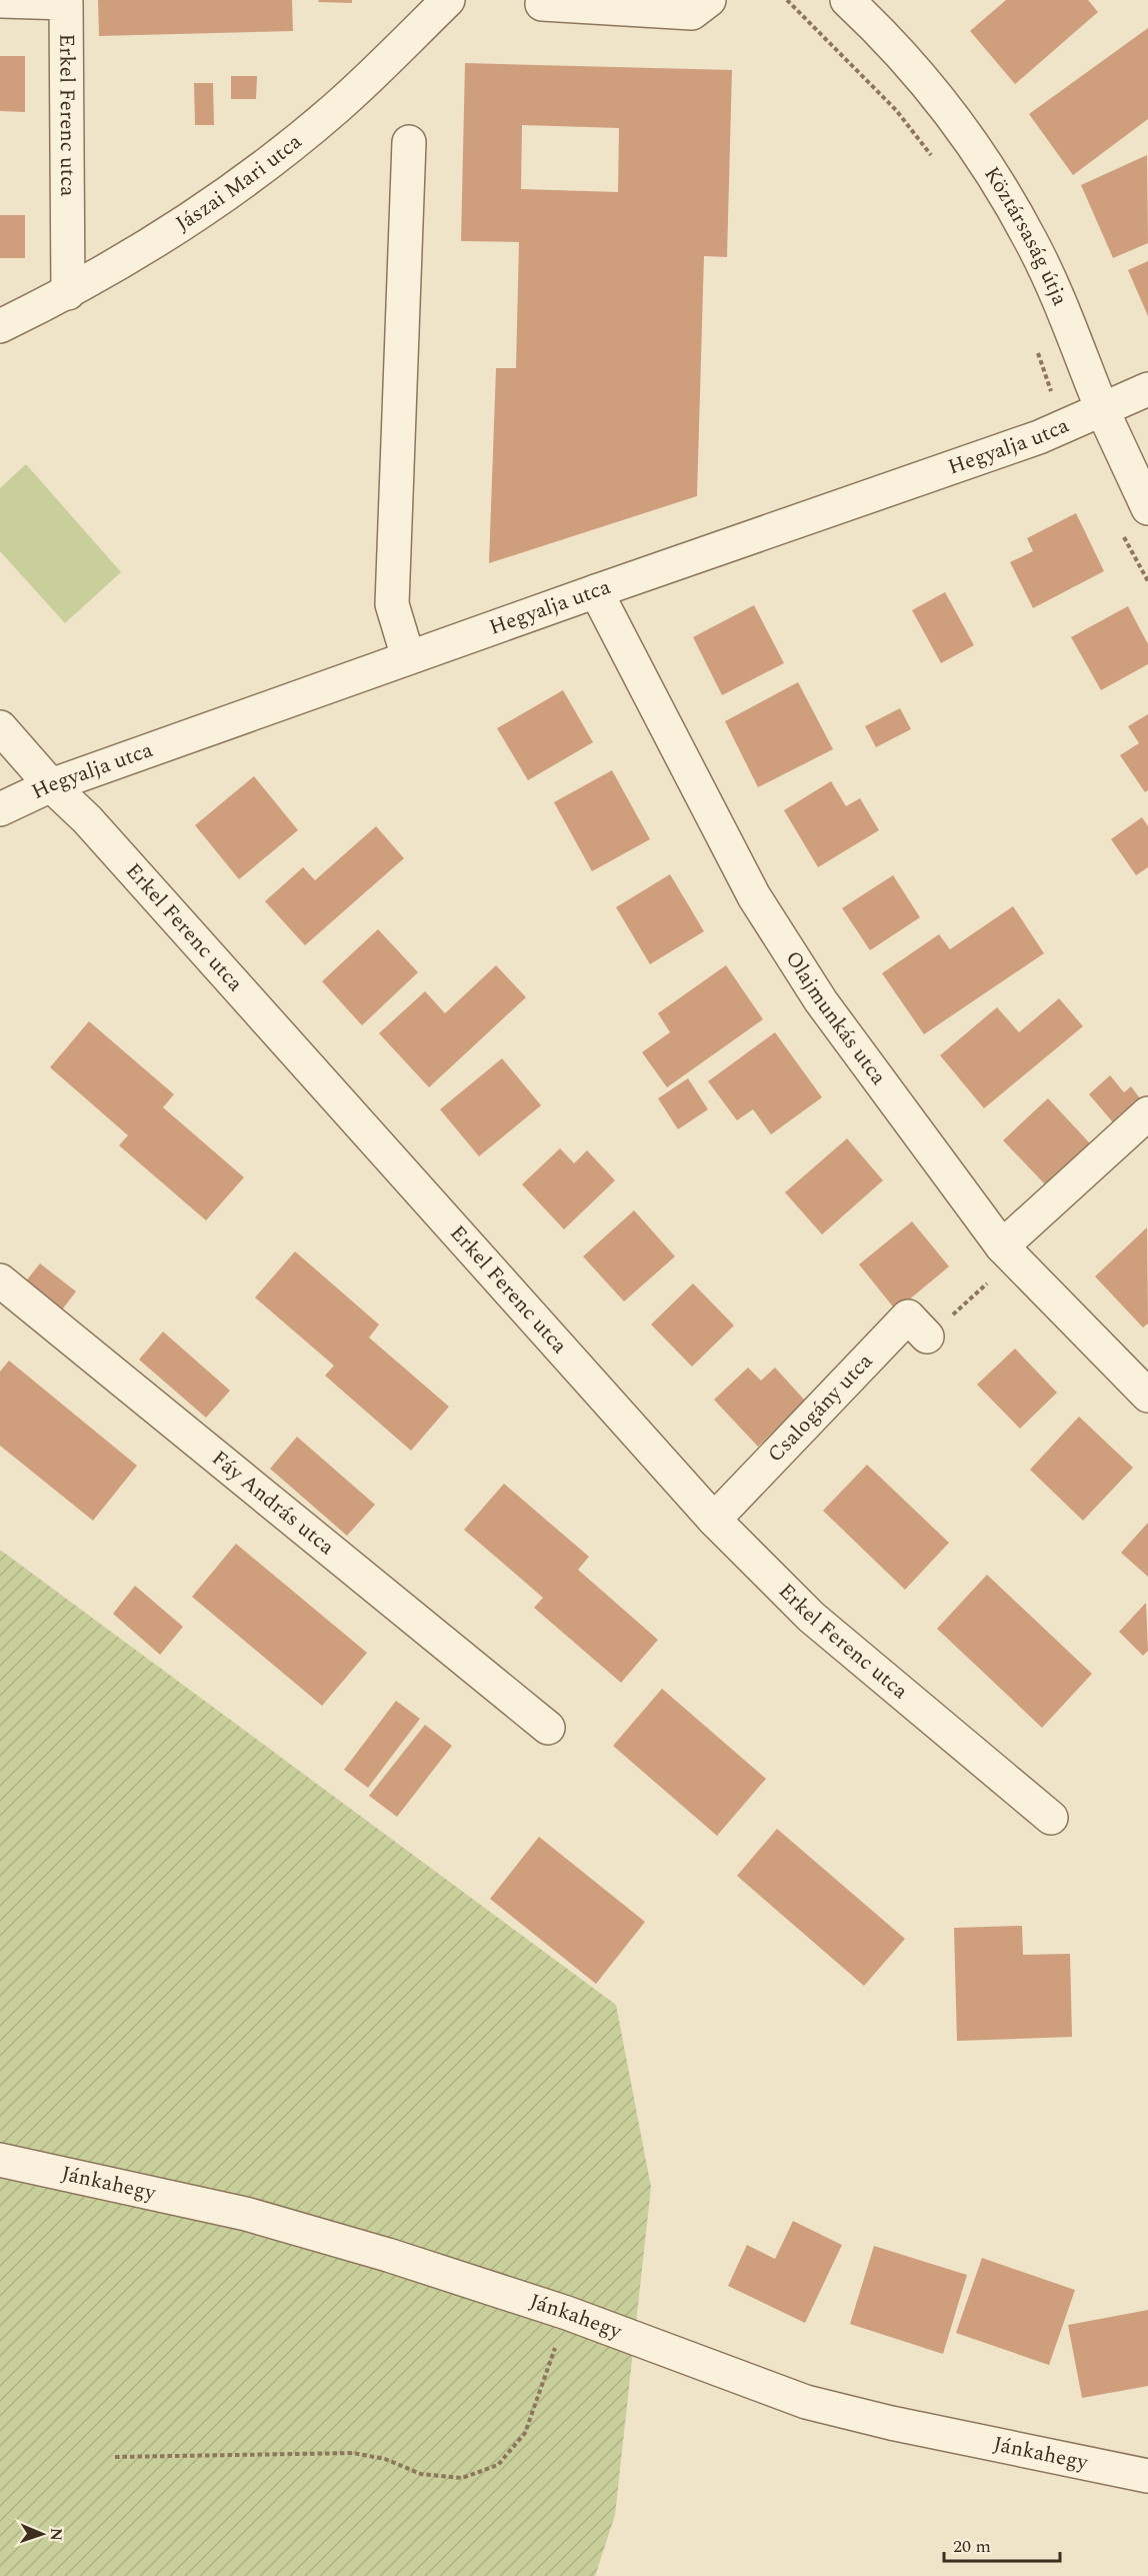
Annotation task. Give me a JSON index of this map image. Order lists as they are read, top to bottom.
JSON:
{
  "streets": {
    "street": [
      "Erkel Ferenc utca",
      "Jászai Mari utca",
      "Köztársaság útja",
      "Hegyalja utca",
      "Olajmunkás utca",
      "Csalogány utca",
      "Fáy András utca",
      "Jánkahegy"
    ]
  },
  "crossings": [
    ["Erkel Ferenc utca", "Jászai Mari utca"],
    ["Erkel Ferenc utca", "Hegyalja utca"],
    ["Erkel Ferenc utca", "Csalogány utca"],
    ["Köztársaság útja", "Hegyalja utca"],
    ["Hegyalja utca", "Olajmunkás utca"]
  ],
  "scale_bar": "20 m",
  "north": "right"
}
